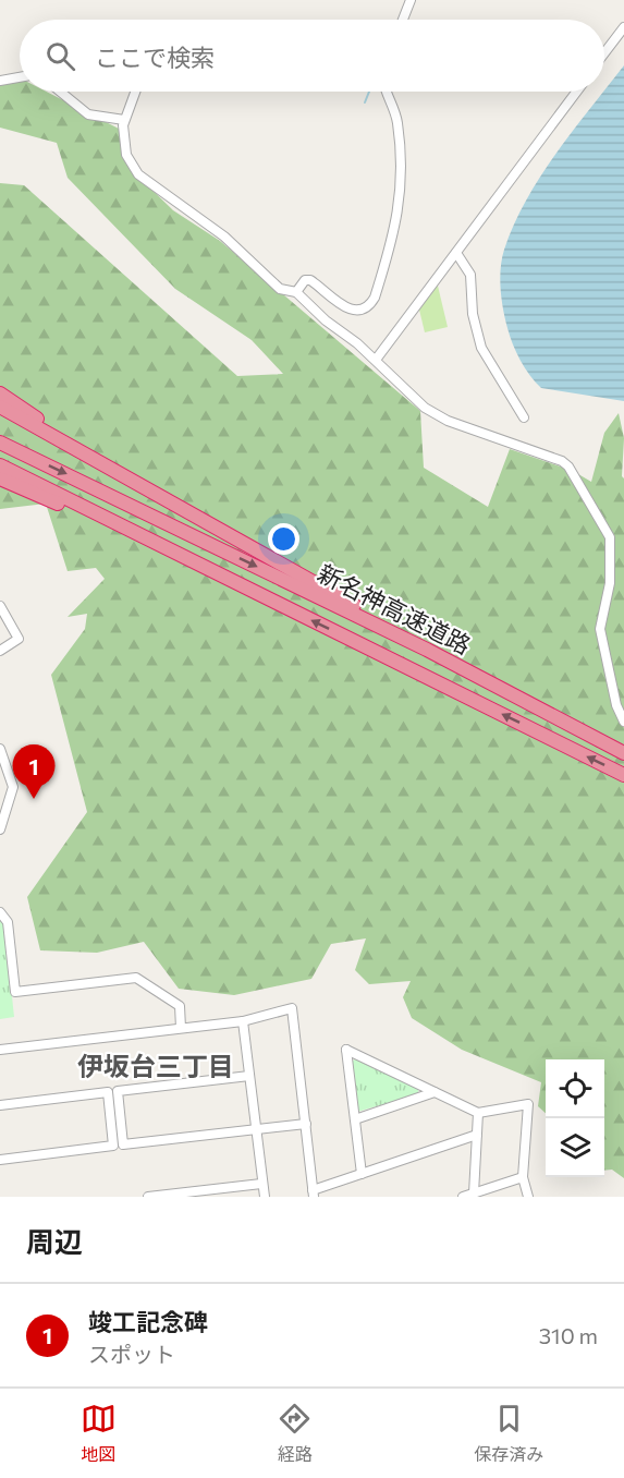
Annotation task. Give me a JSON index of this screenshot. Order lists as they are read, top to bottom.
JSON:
{
  "streets": {
    "highway": ["新名神高速道路"]
  },
  "districts": ["伊坂台三丁目"],
  "page": {
    "search": "ここで検索",
    "pins": "1",
    "heading": "周辺",
    "list": [
      {
        "mark": "1",
        "name": "竣工記念碑",
        "note": "スポット",
        "value": "310 m"
      }
    ],
    "nav": ["地図", "経路", "保存済み"]
  }
}
